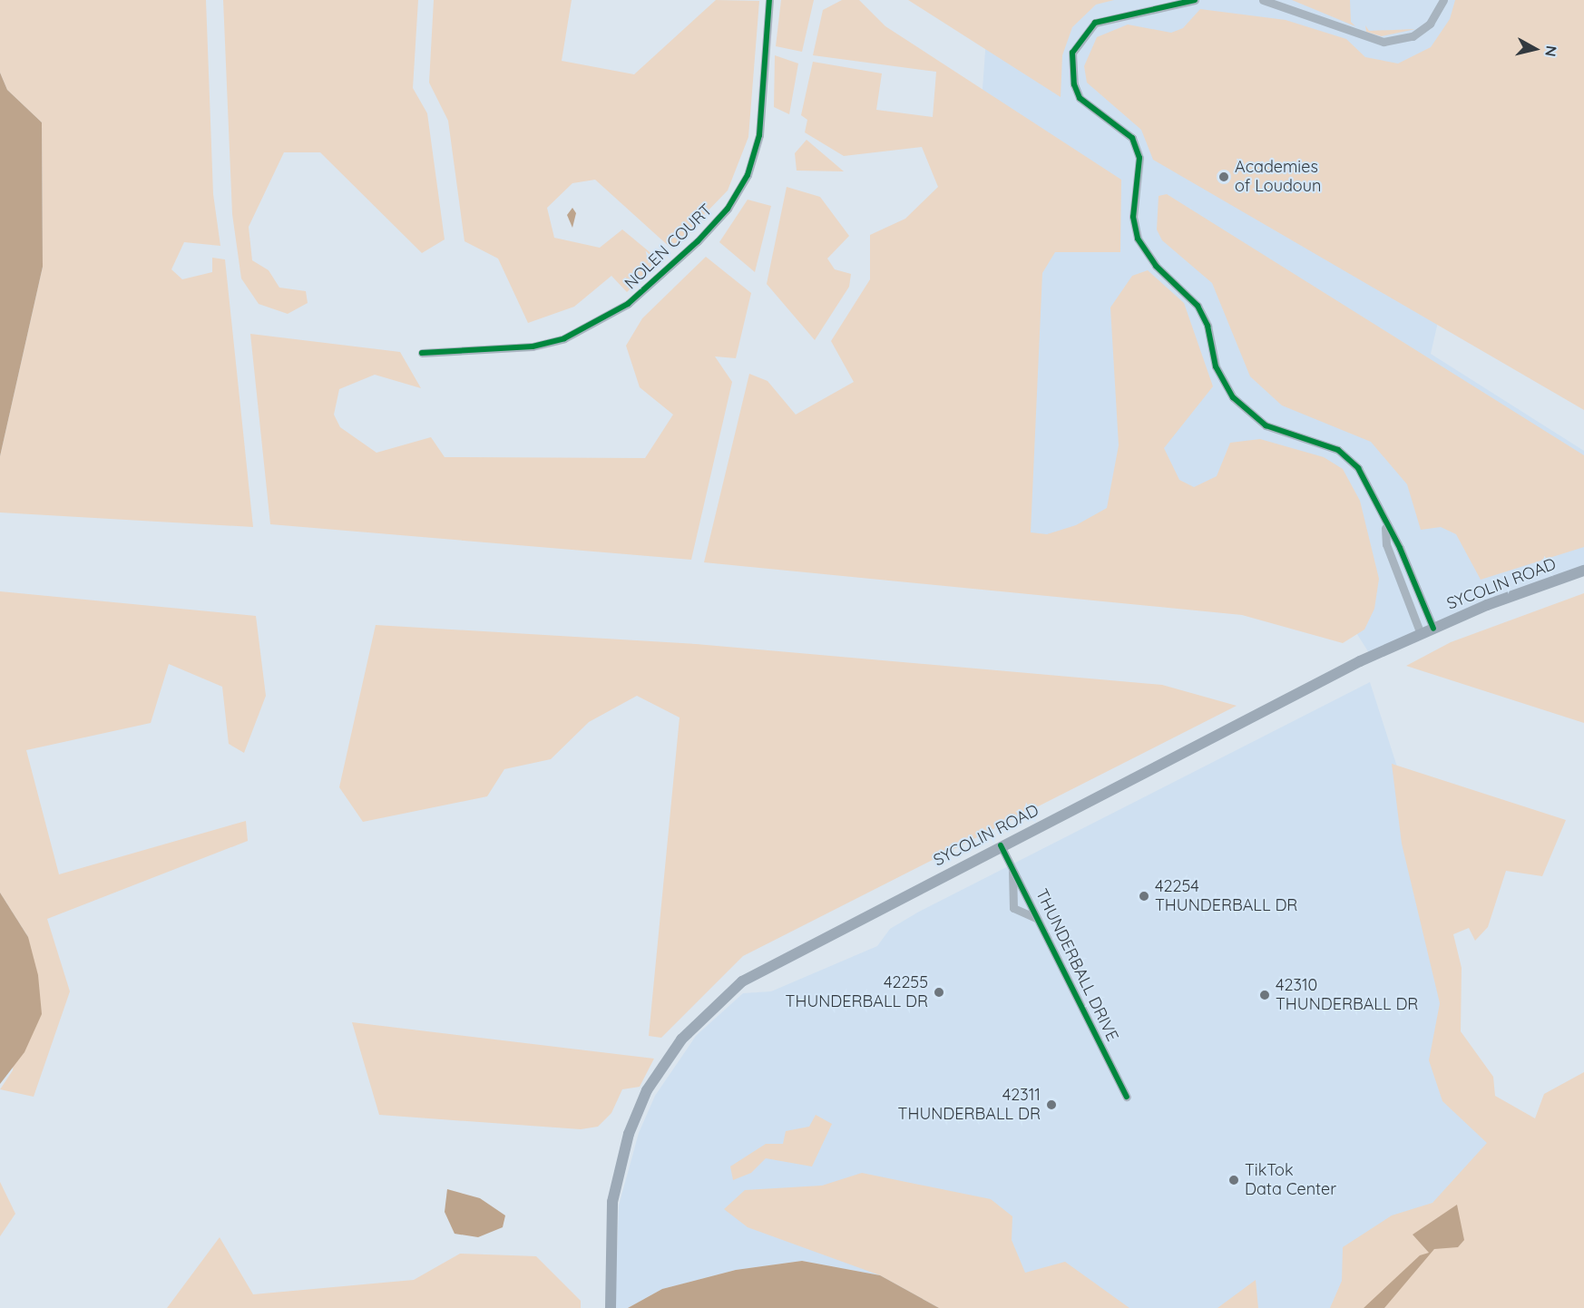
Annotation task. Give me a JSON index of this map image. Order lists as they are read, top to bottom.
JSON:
{
  "streets": {
    "main road": ["SYCOLIN ROAD"],
    "street": ["NOLEN COURT", "THUNDERBALL DRIVE"]
  },
  "crossings": [
    ["SYCOLIN ROAD", "THUNDERBALL DRIVE"]
  ],
  "places": [
    "Academies of Loudoun",
    "42254 THUNDERBALL DR",
    "42255 THUNDERBALL DR",
    "42310 THUNDERBALL DR",
    "42311 THUNDERBALL DR",
    "TikTok Data Center"
  ],
  "north": "right"
}
